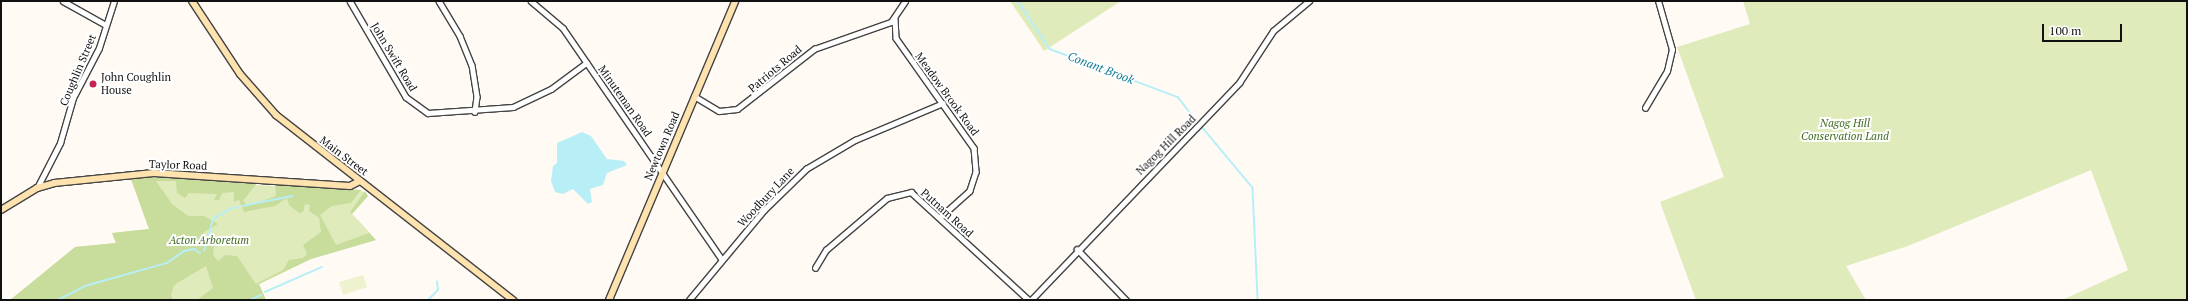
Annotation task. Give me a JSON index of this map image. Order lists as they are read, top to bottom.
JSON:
{
  "streets": {
    "street": [
      "John Swift Road",
      "Patriots Road",
      "Coughlin Street",
      "Meadow Brook Road",
      "Minuteman Road",
      "Nagog Hill Road",
      "Newtown Road",
      "Main Street",
      "Taylor Road",
      "Woodbury Lane",
      "Putnam Road"
    ]
  },
  "crossings": [
    ["John Swift Road", "Minuteman Road"],
    ["Patriots Road", "Meadow Brook Road"],
    ["Patriots Road", "Newtown Road"],
    ["Coughlin Street", "Taylor Road"],
    ["Meadow Brook Road", "Woodbury Lane"],
    ["Meadow Brook Road", "Putnam Road"],
    ["Minuteman Road", "Newtown Road"],
    ["Minuteman Road", "Woodbury Lane"],
    ["Nagog Hill Road", "Putnam Road"],
    ["Main Street", "Taylor Road"]
  ],
  "water": ["Conant Brook"],
  "parks": ["Nagog Hill Conservation Land", "Acton Arboretum"],
  "places": ["John Coughlin House"],
  "scale_bar": "100 m"
}
